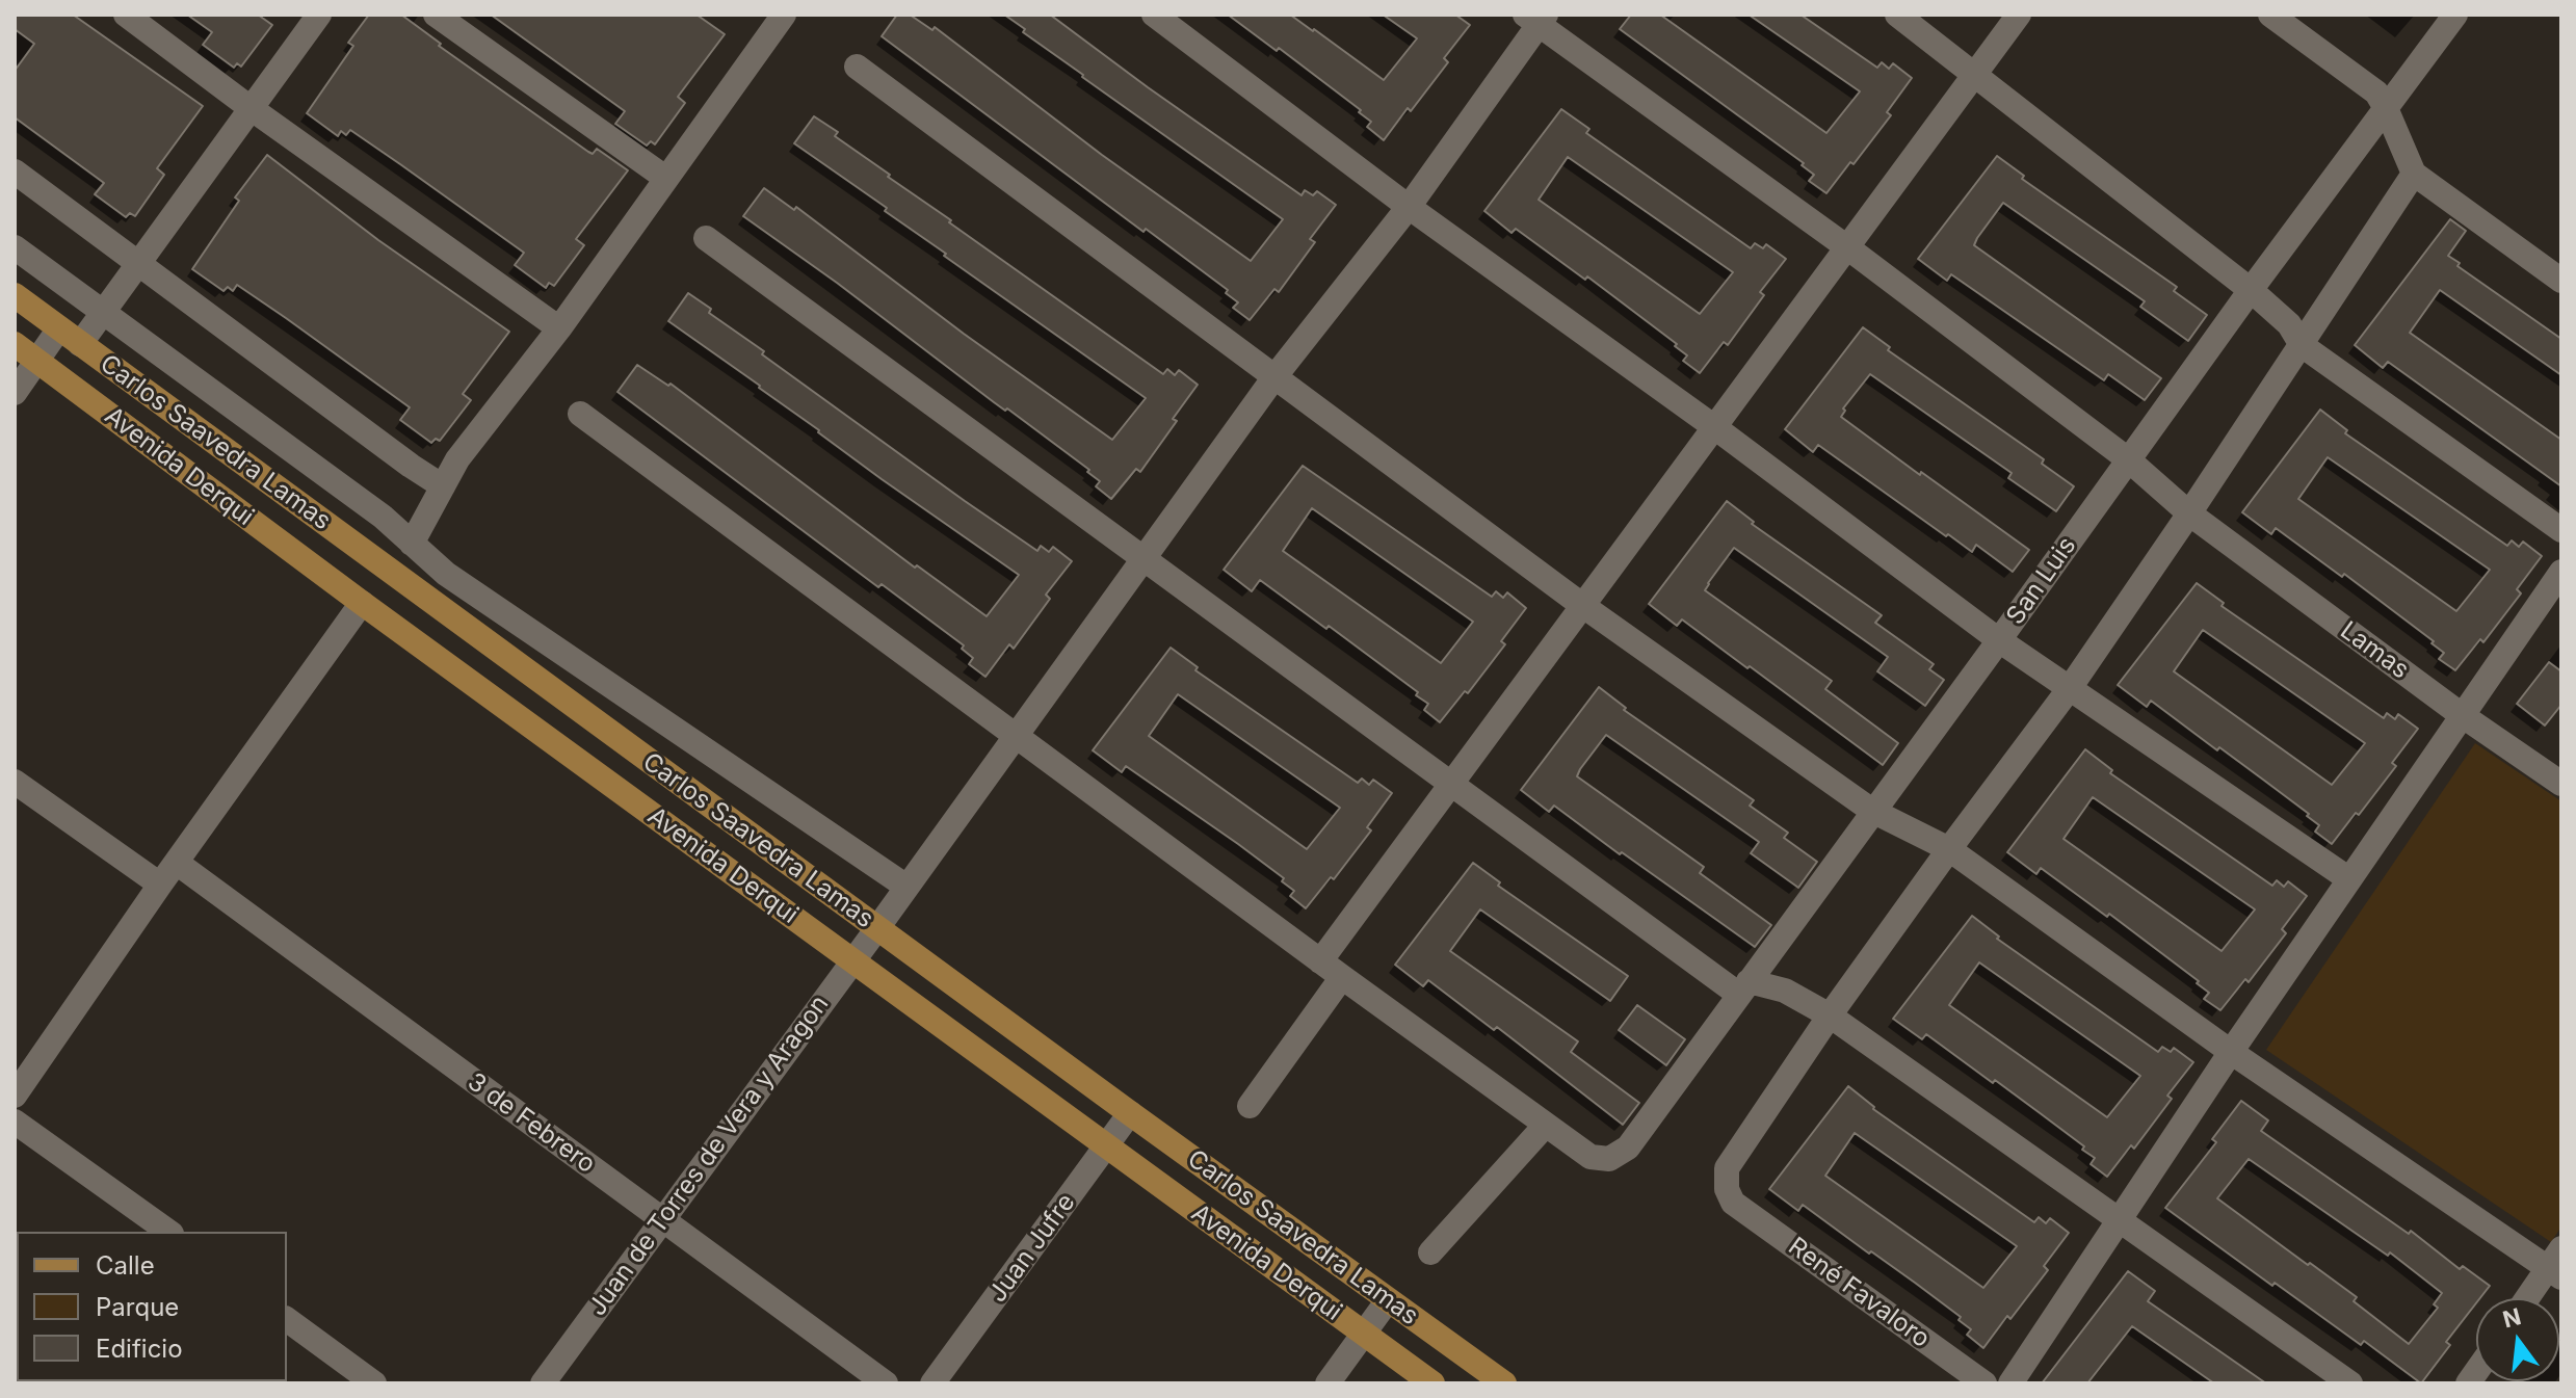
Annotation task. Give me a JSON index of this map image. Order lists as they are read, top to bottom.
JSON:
{
  "streets": {
    "main road": ["Carlos Saavedra Lamas", "Avenida Derqui"],
    "street": [
      "San Luis",
      "Lamas",
      "3 de Febrero",
      "Juan de Torres de Vera y Aragon",
      "Juan Jufre",
      "René Favaloro"
    ]
  },
  "crossings": [
    ["Carlos Saavedra Lamas", "Juan de Torres de Vera y Aragon"],
    ["Carlos Saavedra Lamas", "Juan Jufre"],
    ["Avenida Derqui", "Juan de Torres de Vera y Aragon"],
    ["Avenida Derqui", "Juan Jufre"],
    ["San Luis", "Lamas"],
    ["Lamas", "Juan de Torres de Vera y Aragon"],
    ["3 de Febrero", "Juan de Torres de Vera y Aragon"]
  ],
  "legend": ["Calle", "Parque", "Edificio"],
  "north": "top"
}
